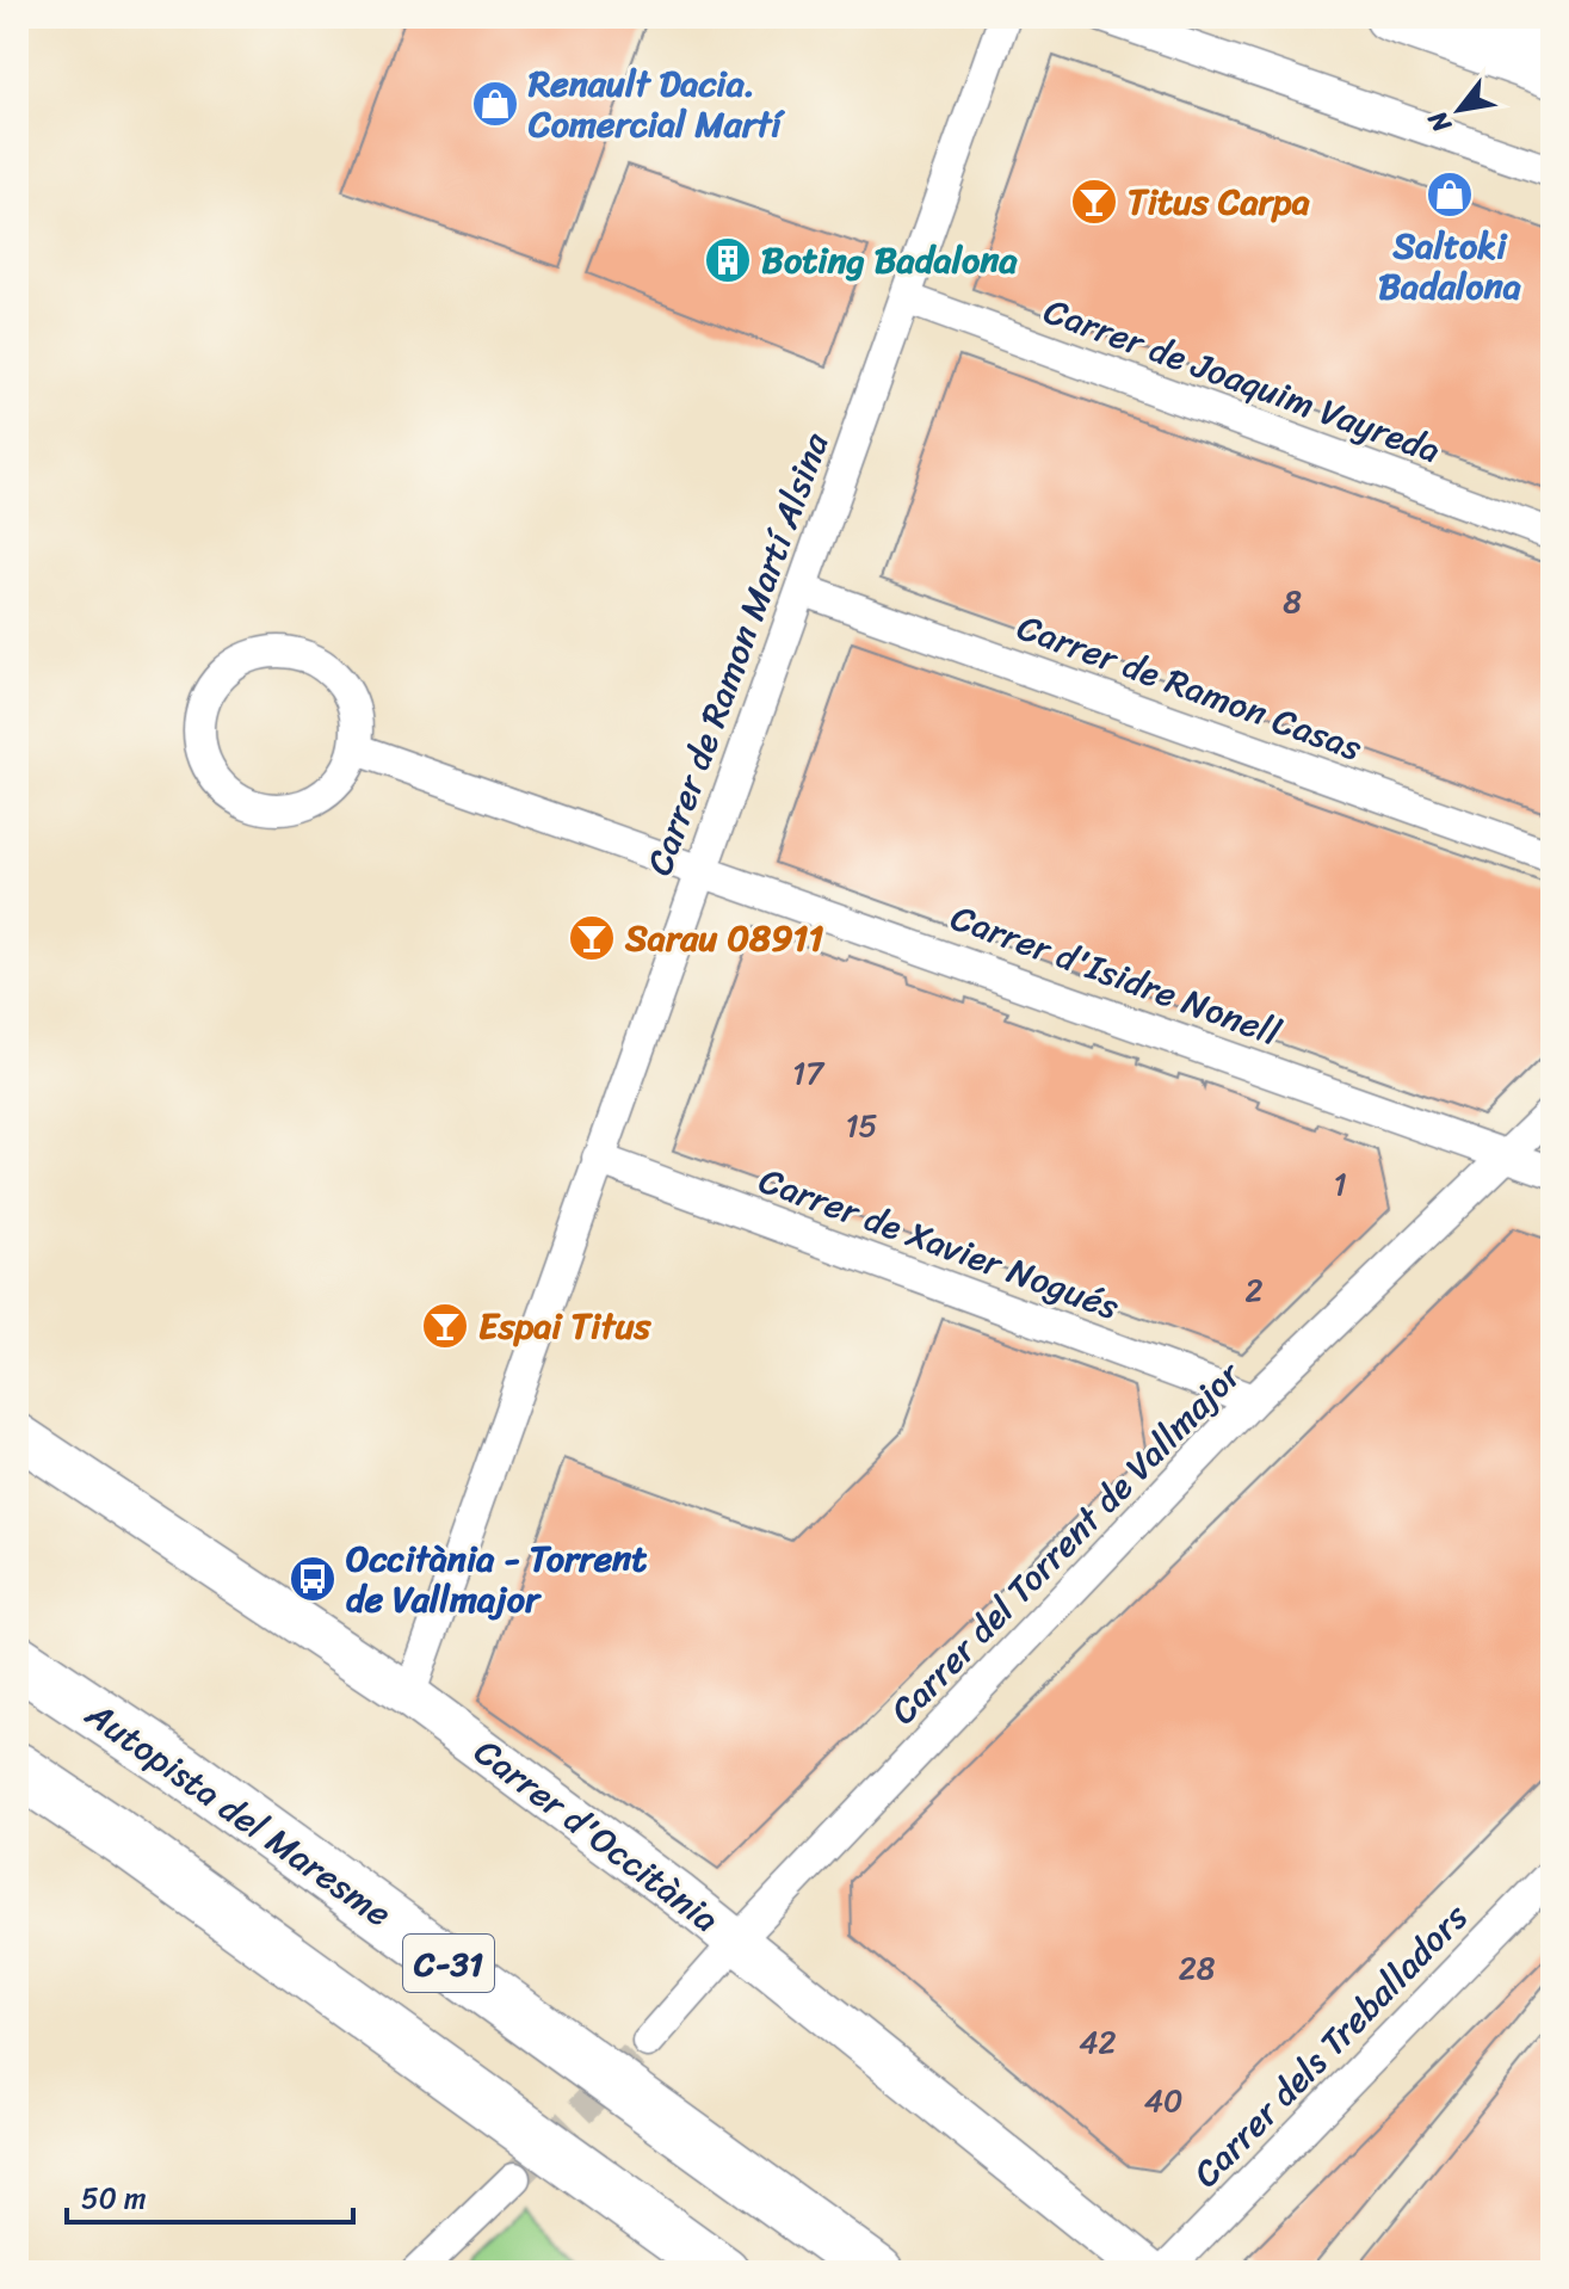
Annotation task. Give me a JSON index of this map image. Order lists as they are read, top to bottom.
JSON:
{
  "streets": {
    "highway": ["Autopista del Maresme", "C-31"],
    "street": [
      "Carrer de Joaquim Vayreda",
      "Carrer de Ramon Martí Alsina",
      "Carrer de Ramon Casas",
      "Carrer d'Isidre Nonell",
      "Carrer de Xavier Nogués",
      "Carrer del Torrent de Vallmajor",
      "Carrer d'Occitània",
      "Carrer dels Treballadors"
    ]
  },
  "crossings": [
    ["Carrer de Joaquim Vayreda", "Carrer de Ramon Martí Alsina"],
    ["Carrer de Ramon Martí Alsina", "Carrer de Ramon Casas"],
    ["Carrer de Ramon Martí Alsina", "Carrer d'Isidre Nonell"],
    ["Carrer de Ramon Martí Alsina", "Carrer de Xavier Nogués"],
    ["Carrer de Ramon Martí Alsina", "Carrer d'Occitània"],
    ["Carrer d'Isidre Nonell", "Carrer del Torrent de Vallmajor"],
    ["Carrer de Xavier Nogués", "Carrer del Torrent de Vallmajor"],
    ["Carrer del Torrent de Vallmajor", "Carrer d'Occitània"]
  ],
  "places": {
    "shop": ["Renault Dacia. Comercial Martí", "Saltoki Badalona"],
    "bar": ["Titus Carpa", "Sarau 08911", "Espai Titus"],
    "building": ["Boting Badalona"],
    "bus stop": ["Occitània - Torrent de Vallmajor"]
  },
  "house_numbers": [
    "8",
    "17",
    "15",
    "1",
    "2",
    "28",
    "42",
    "40"
  ],
  "scale_bar": "50 m",
  "north": "bottom left"
}
